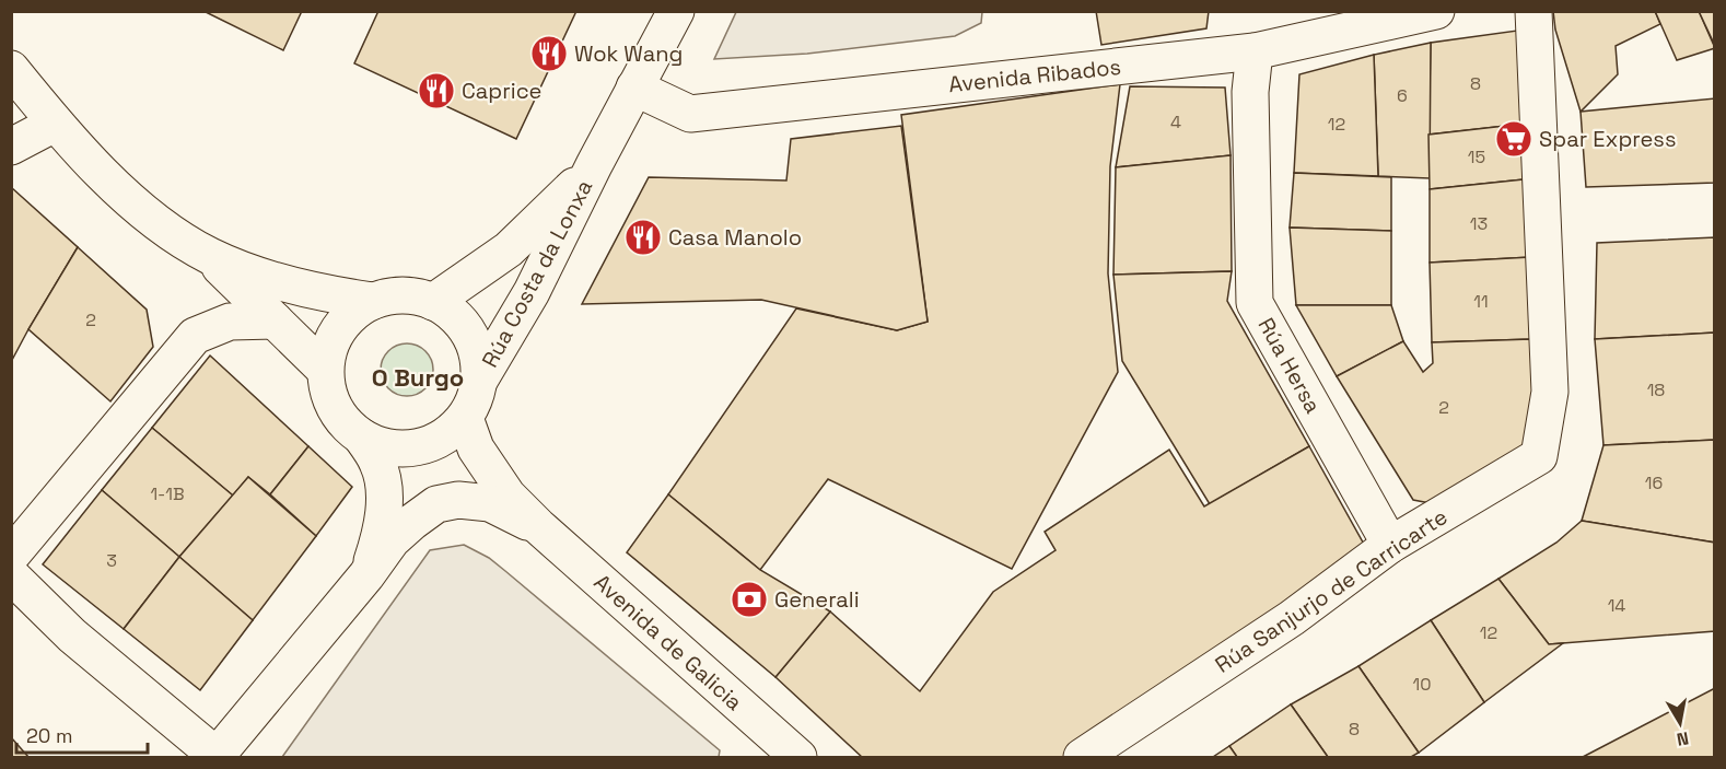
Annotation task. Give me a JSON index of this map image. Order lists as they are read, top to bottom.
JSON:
{
  "streets": {
    "street": [
      "Avenida Ribados",
      "Rúa Costa da Lonxa",
      "Rúa Hersa",
      "Rúa Sanjurjo de Carricarte",
      "Avenida de Galicia"
    ]
  },
  "crossings": [
    ["Avenida Ribados", "Rúa Costa da Lonxa"],
    ["Avenida Ribados", "Rúa Hersa"],
    ["Rúa Hersa", "Rúa Sanjurjo de Carricarte"]
  ],
  "districts": ["O Burgo"],
  "places": {
    "restaurant": ["Wok Wang", "Caprice", "Casa Manolo"],
    "supermarket": ["Spar Express"],
    "bank": ["Generali"]
  },
  "house_numbers": [
    "8",
    "6",
    "4",
    "12",
    "15",
    "13",
    "11",
    "2",
    "18",
    "2",
    "16",
    "1-1B",
    "3",
    "14",
    "12",
    "10",
    "8"
  ],
  "scale_bar": "20 m",
  "north": "bottom"
}
